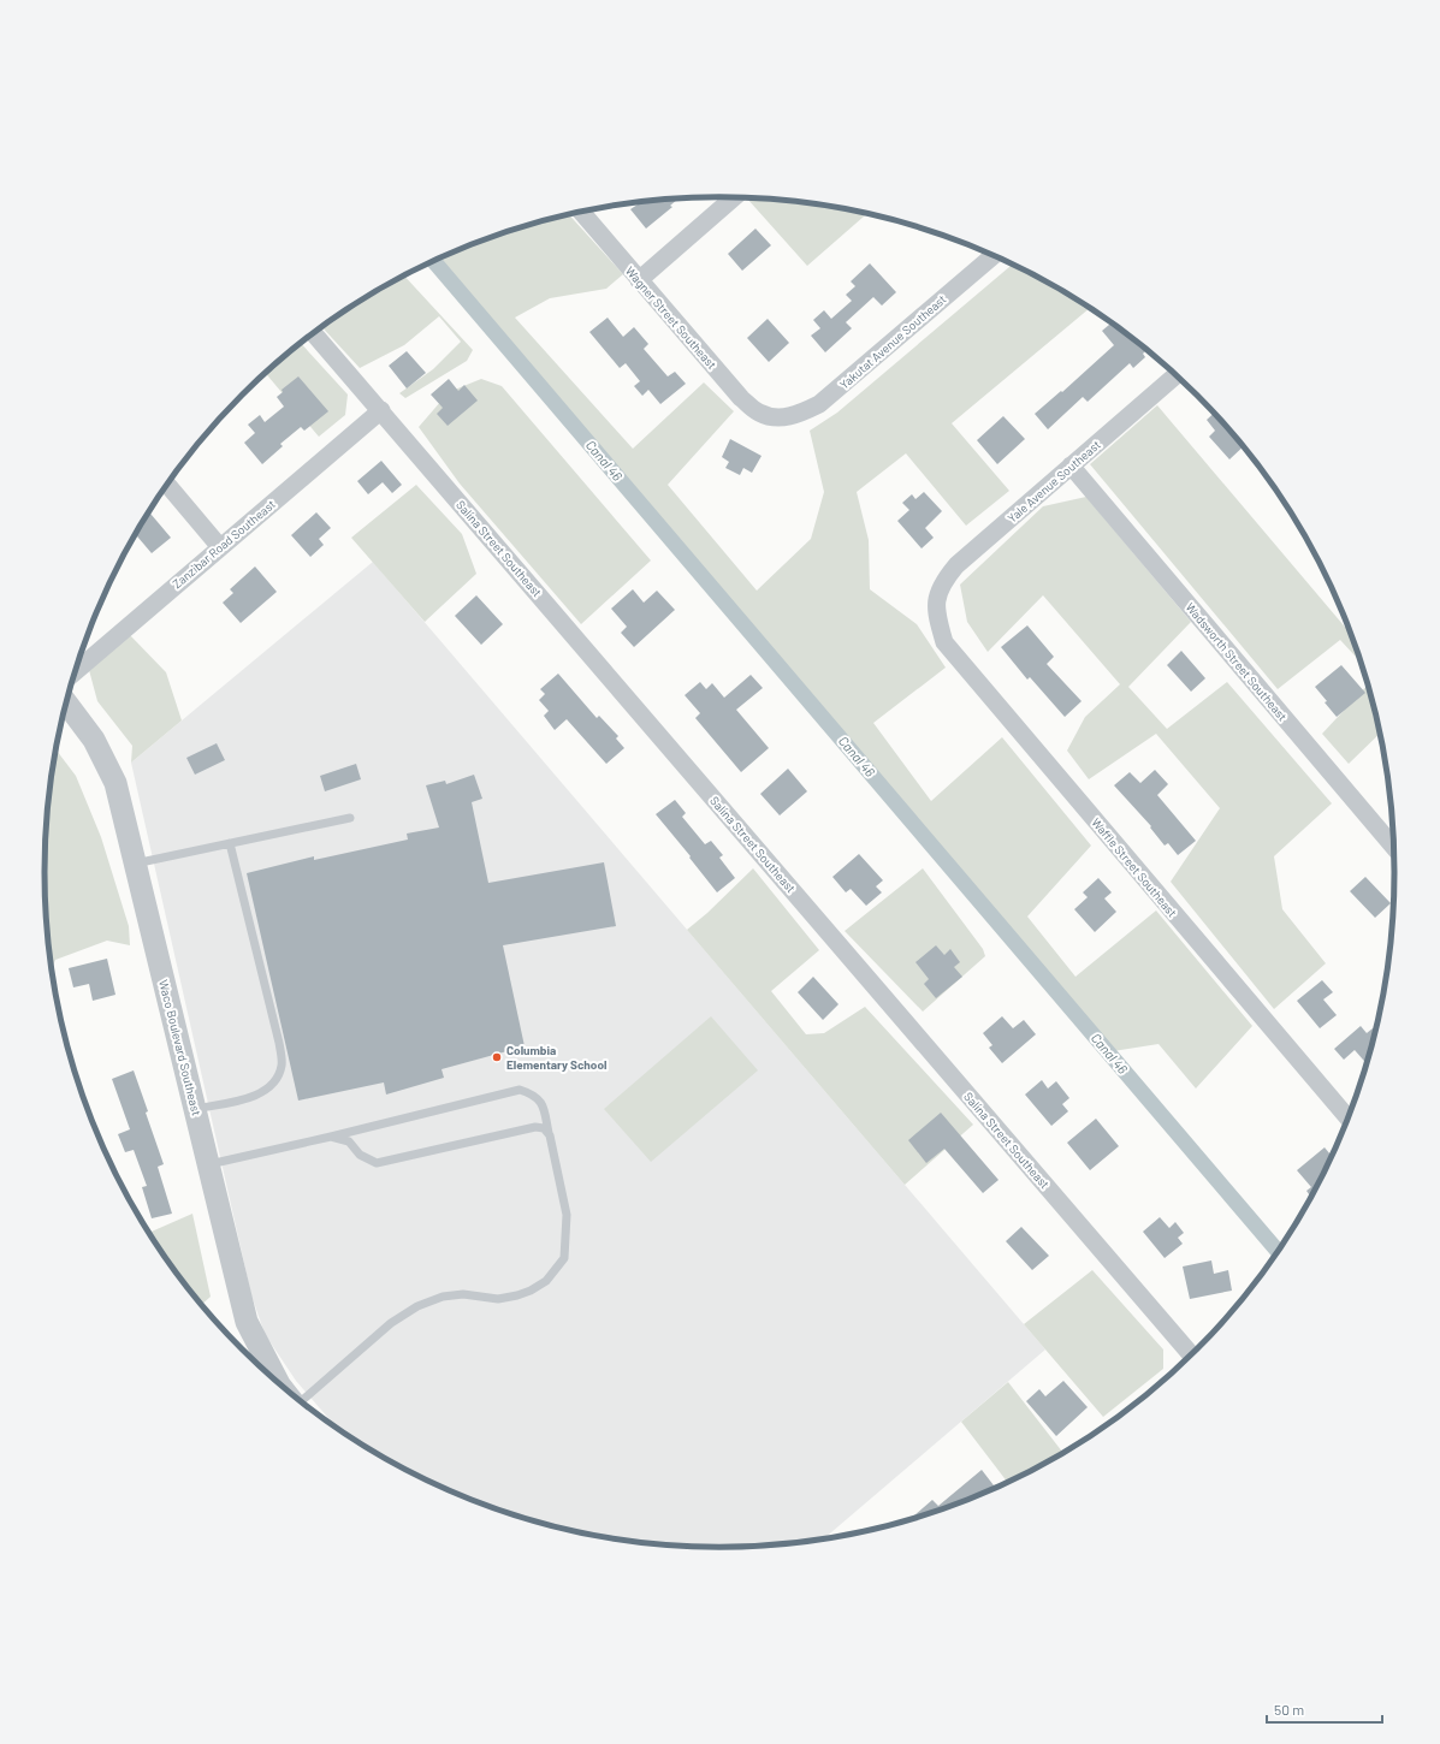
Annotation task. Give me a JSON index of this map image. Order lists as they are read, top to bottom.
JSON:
{
  "streets": {
    "street": [
      "Wagner Street Southeast",
      "Yakutat Avenue Southeast",
      "Yale Avenue Southeast",
      "Zanzibar Road Southeast",
      "Salina Street Southeast",
      "Wadsworth Street Southeast",
      "Waffle Street Southeast",
      "Waco Boulevard Southeast"
    ]
  },
  "crossings": [
    ["Wagner Street Southeast", "Yakutat Avenue Southeast"],
    ["Yale Avenue Southeast", "Wadsworth Street Southeast"],
    ["Yale Avenue Southeast", "Waffle Street Southeast"],
    ["Zanzibar Road Southeast", "Salina Street Southeast"]
  ],
  "water": ["Canal 46"],
  "places": ["Columbia Elementary School"],
  "scale_bar": "50 m"
}
